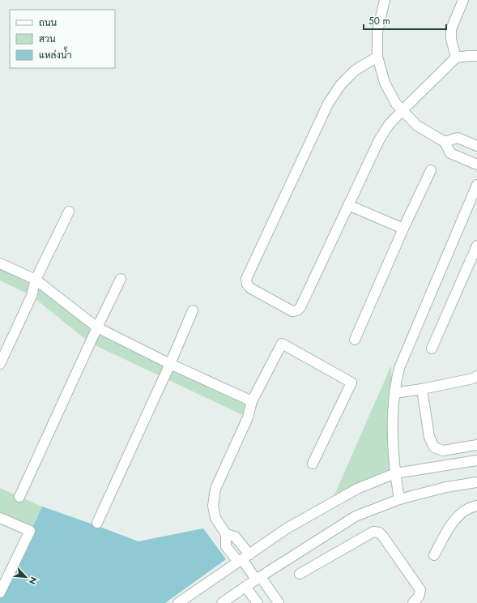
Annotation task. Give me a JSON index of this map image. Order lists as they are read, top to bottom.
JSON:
{
  "legend": ["ถนน", "สวน", "แหล่งน้ำ"],
  "scale_bar": "50 m",
  "north": "bottom right"
}
